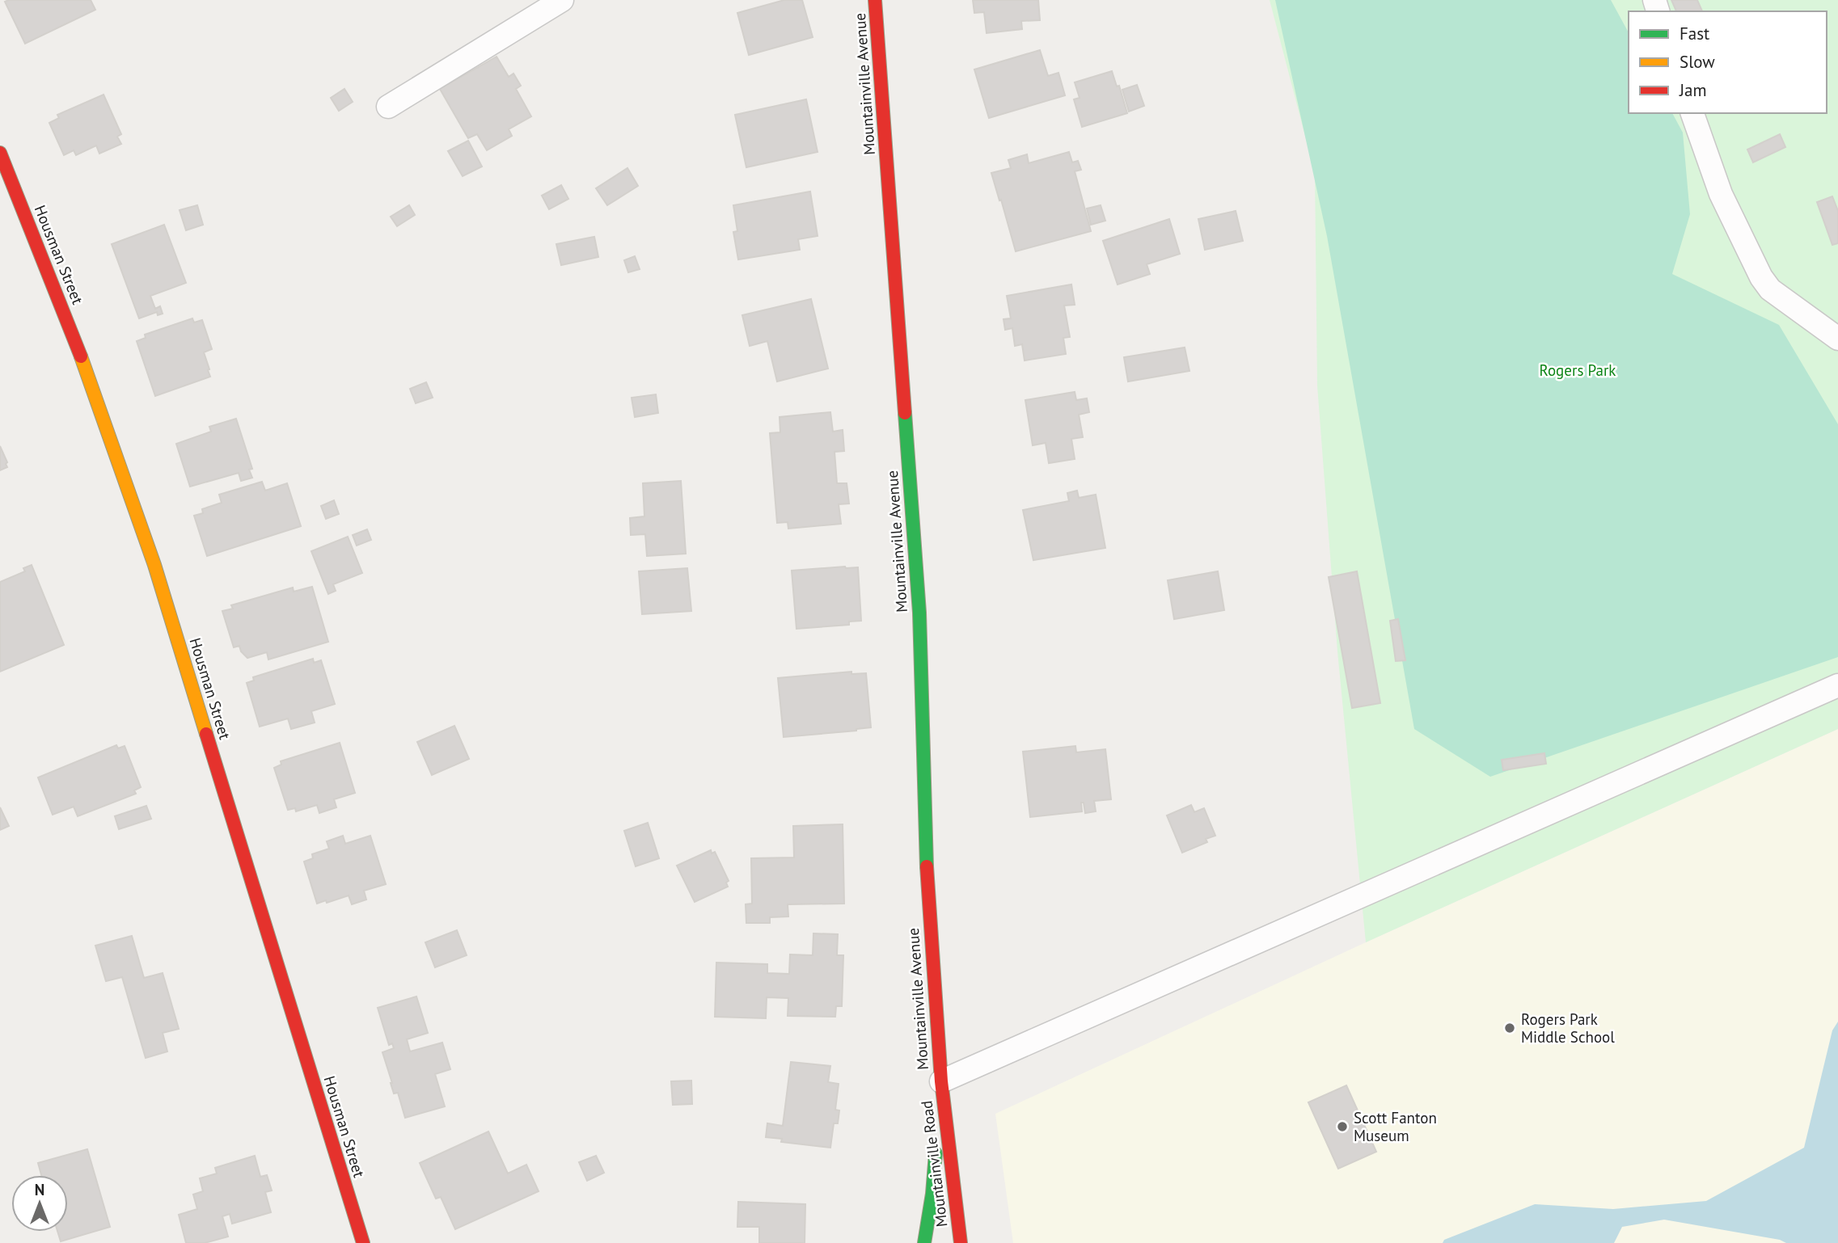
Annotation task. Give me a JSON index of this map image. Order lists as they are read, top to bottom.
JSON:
{
  "streets": {
    "street": ["Mountainville Avenue", "Housman Street", "Mountainville Road"]
  },
  "crossings": [
    ["Mountainville Avenue", "Mountainville Road"]
  ],
  "parks": ["Rogers Park"],
  "places": ["Rogers Park Middle School", "Scott Fanton Museum"],
  "legend": ["Fast", "Slow", "Jam"],
  "north": "top"
}
